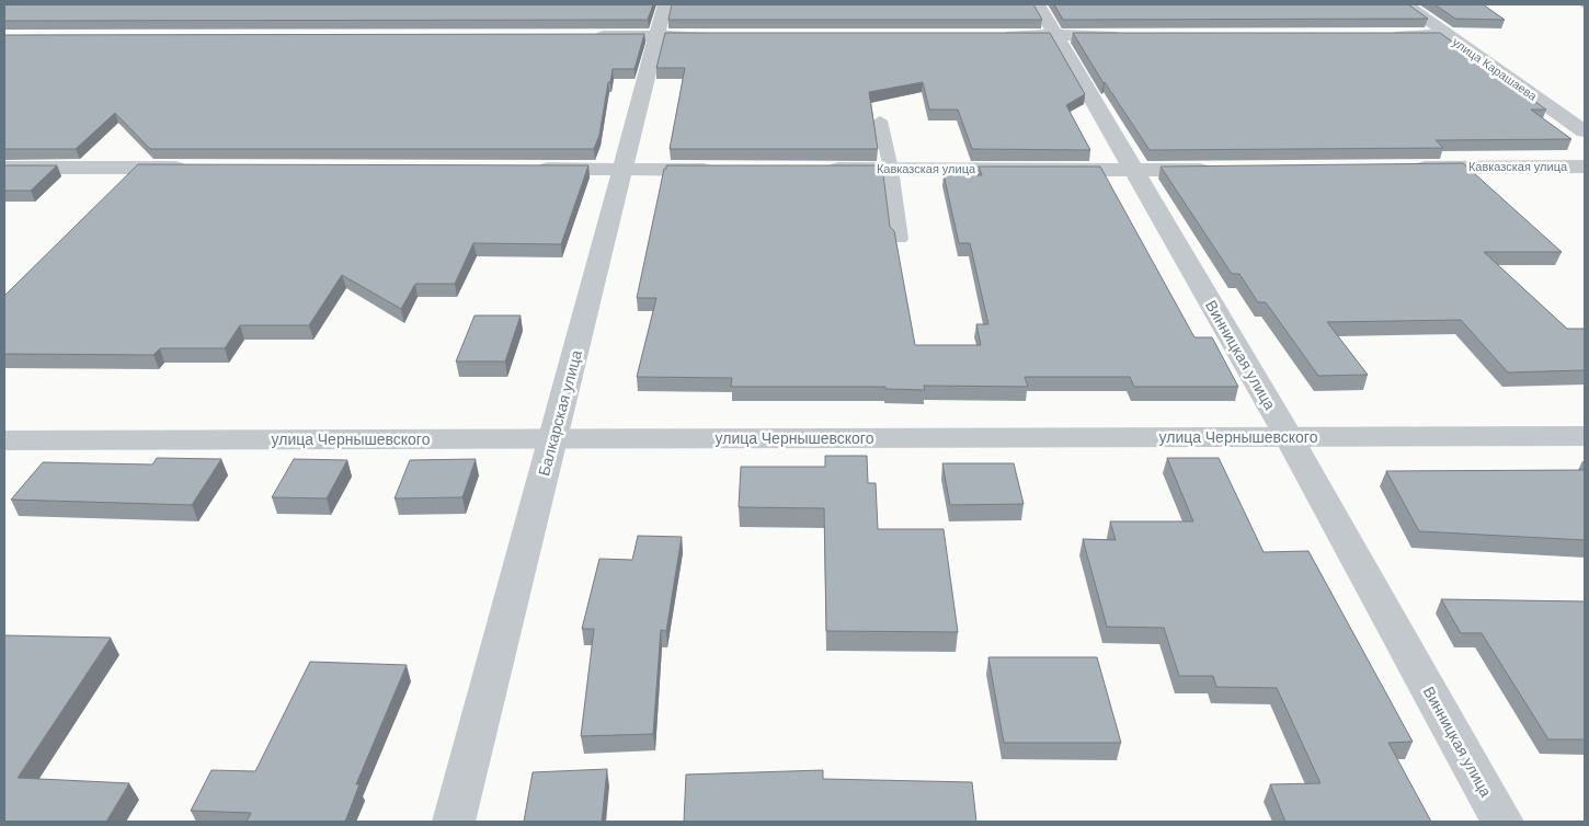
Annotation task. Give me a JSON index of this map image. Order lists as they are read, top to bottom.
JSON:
{
  "streets": {
    "street": [
      "улица Карашаева",
      "Кавказская улица",
      "Винницкая улица",
      "Балкарская улица",
      "улица Чернышевского"
    ]
  },
  "crossings": [
    ["Кавказская улица", "Винницкая улица"],
    ["Винницкая улица", "улица Чернышевского"],
    ["Балкарская улица", "улица Чернышевского"]
  ]
}
